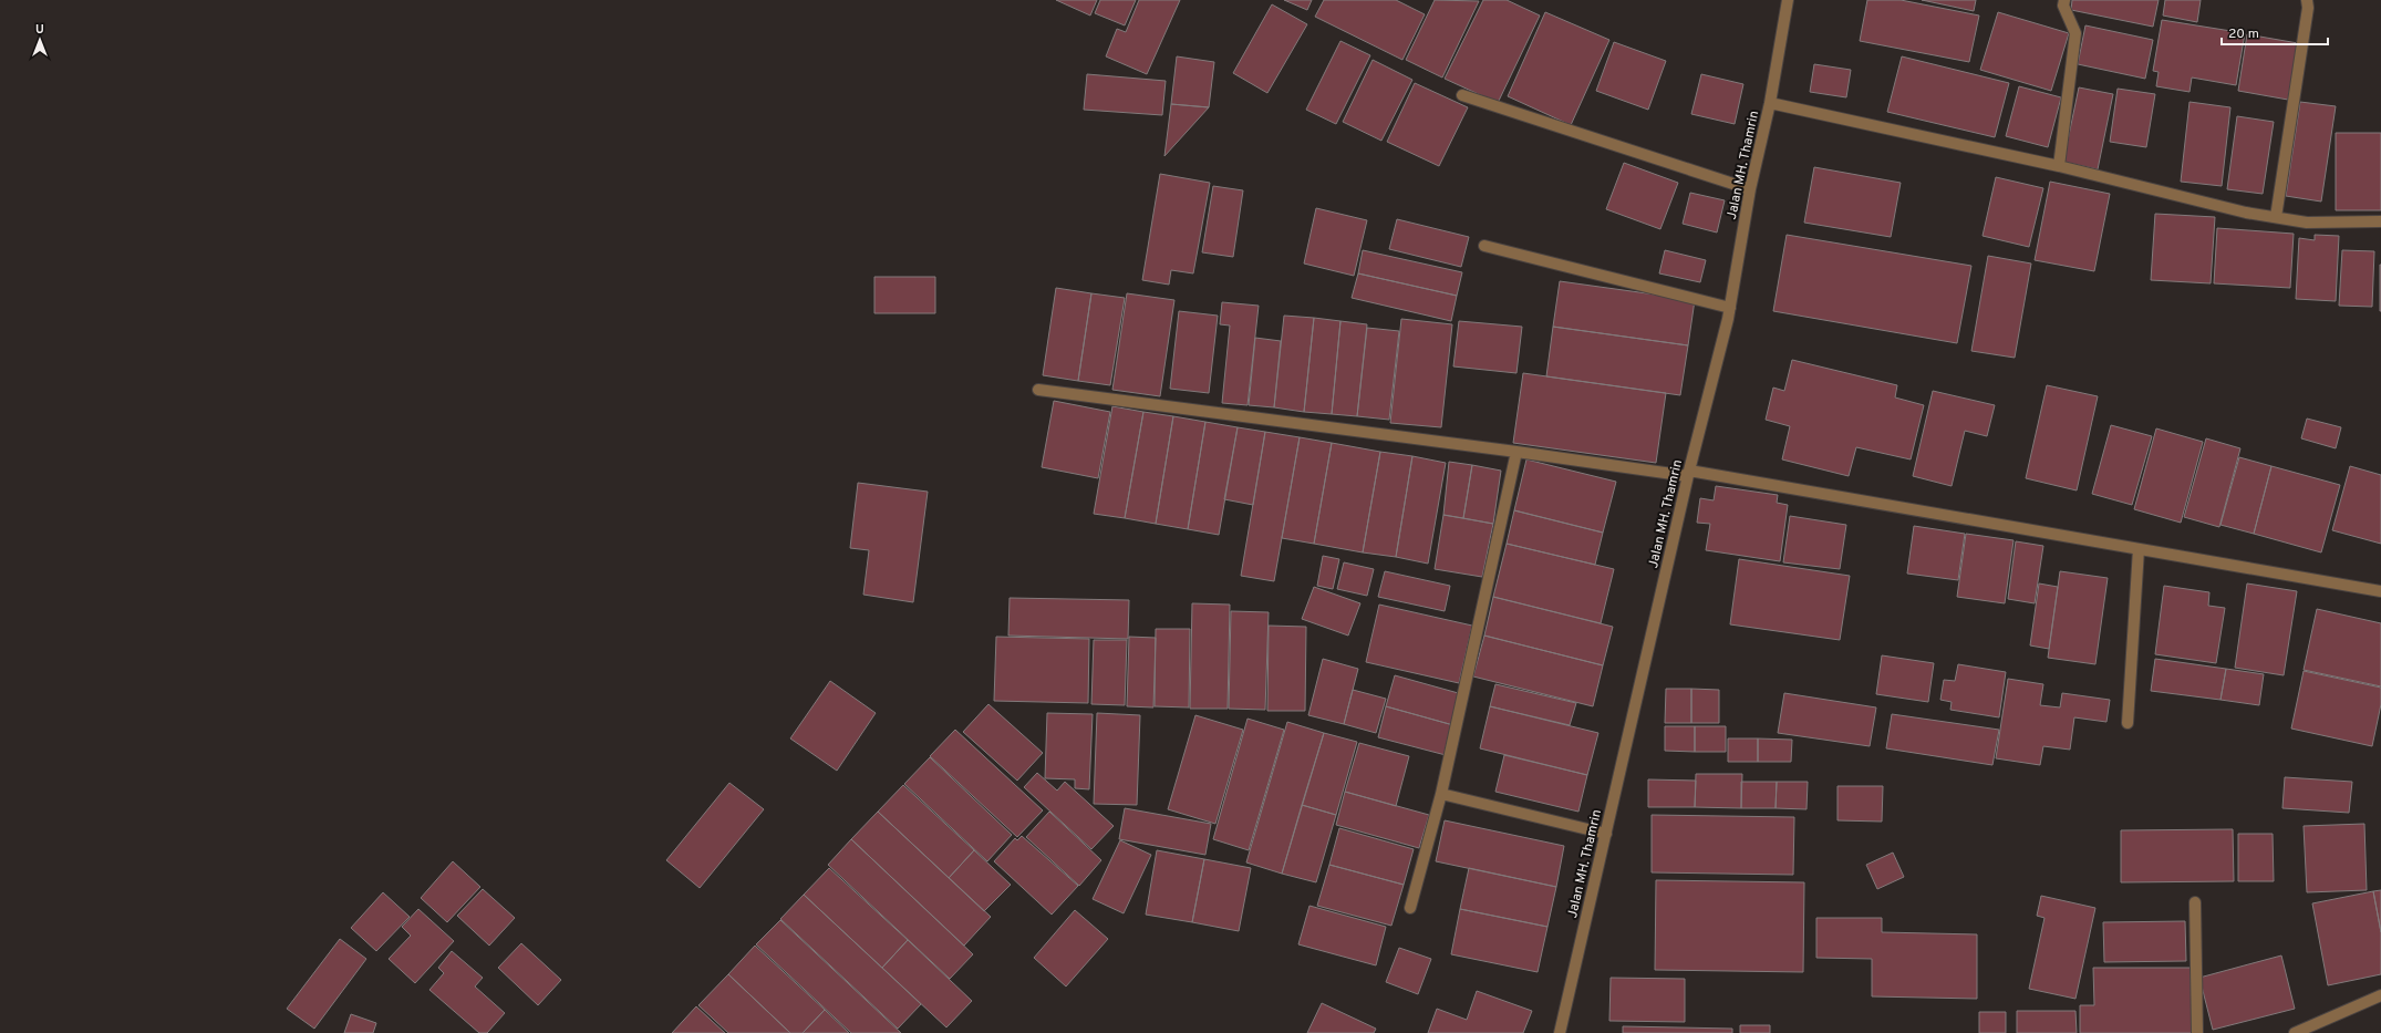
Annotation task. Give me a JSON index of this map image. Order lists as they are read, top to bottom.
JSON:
{
  "streets": {
    "street": ["Jalan MH. Thamrin"]
  },
  "scale_bar": "20 m",
  "north": "top"
}
